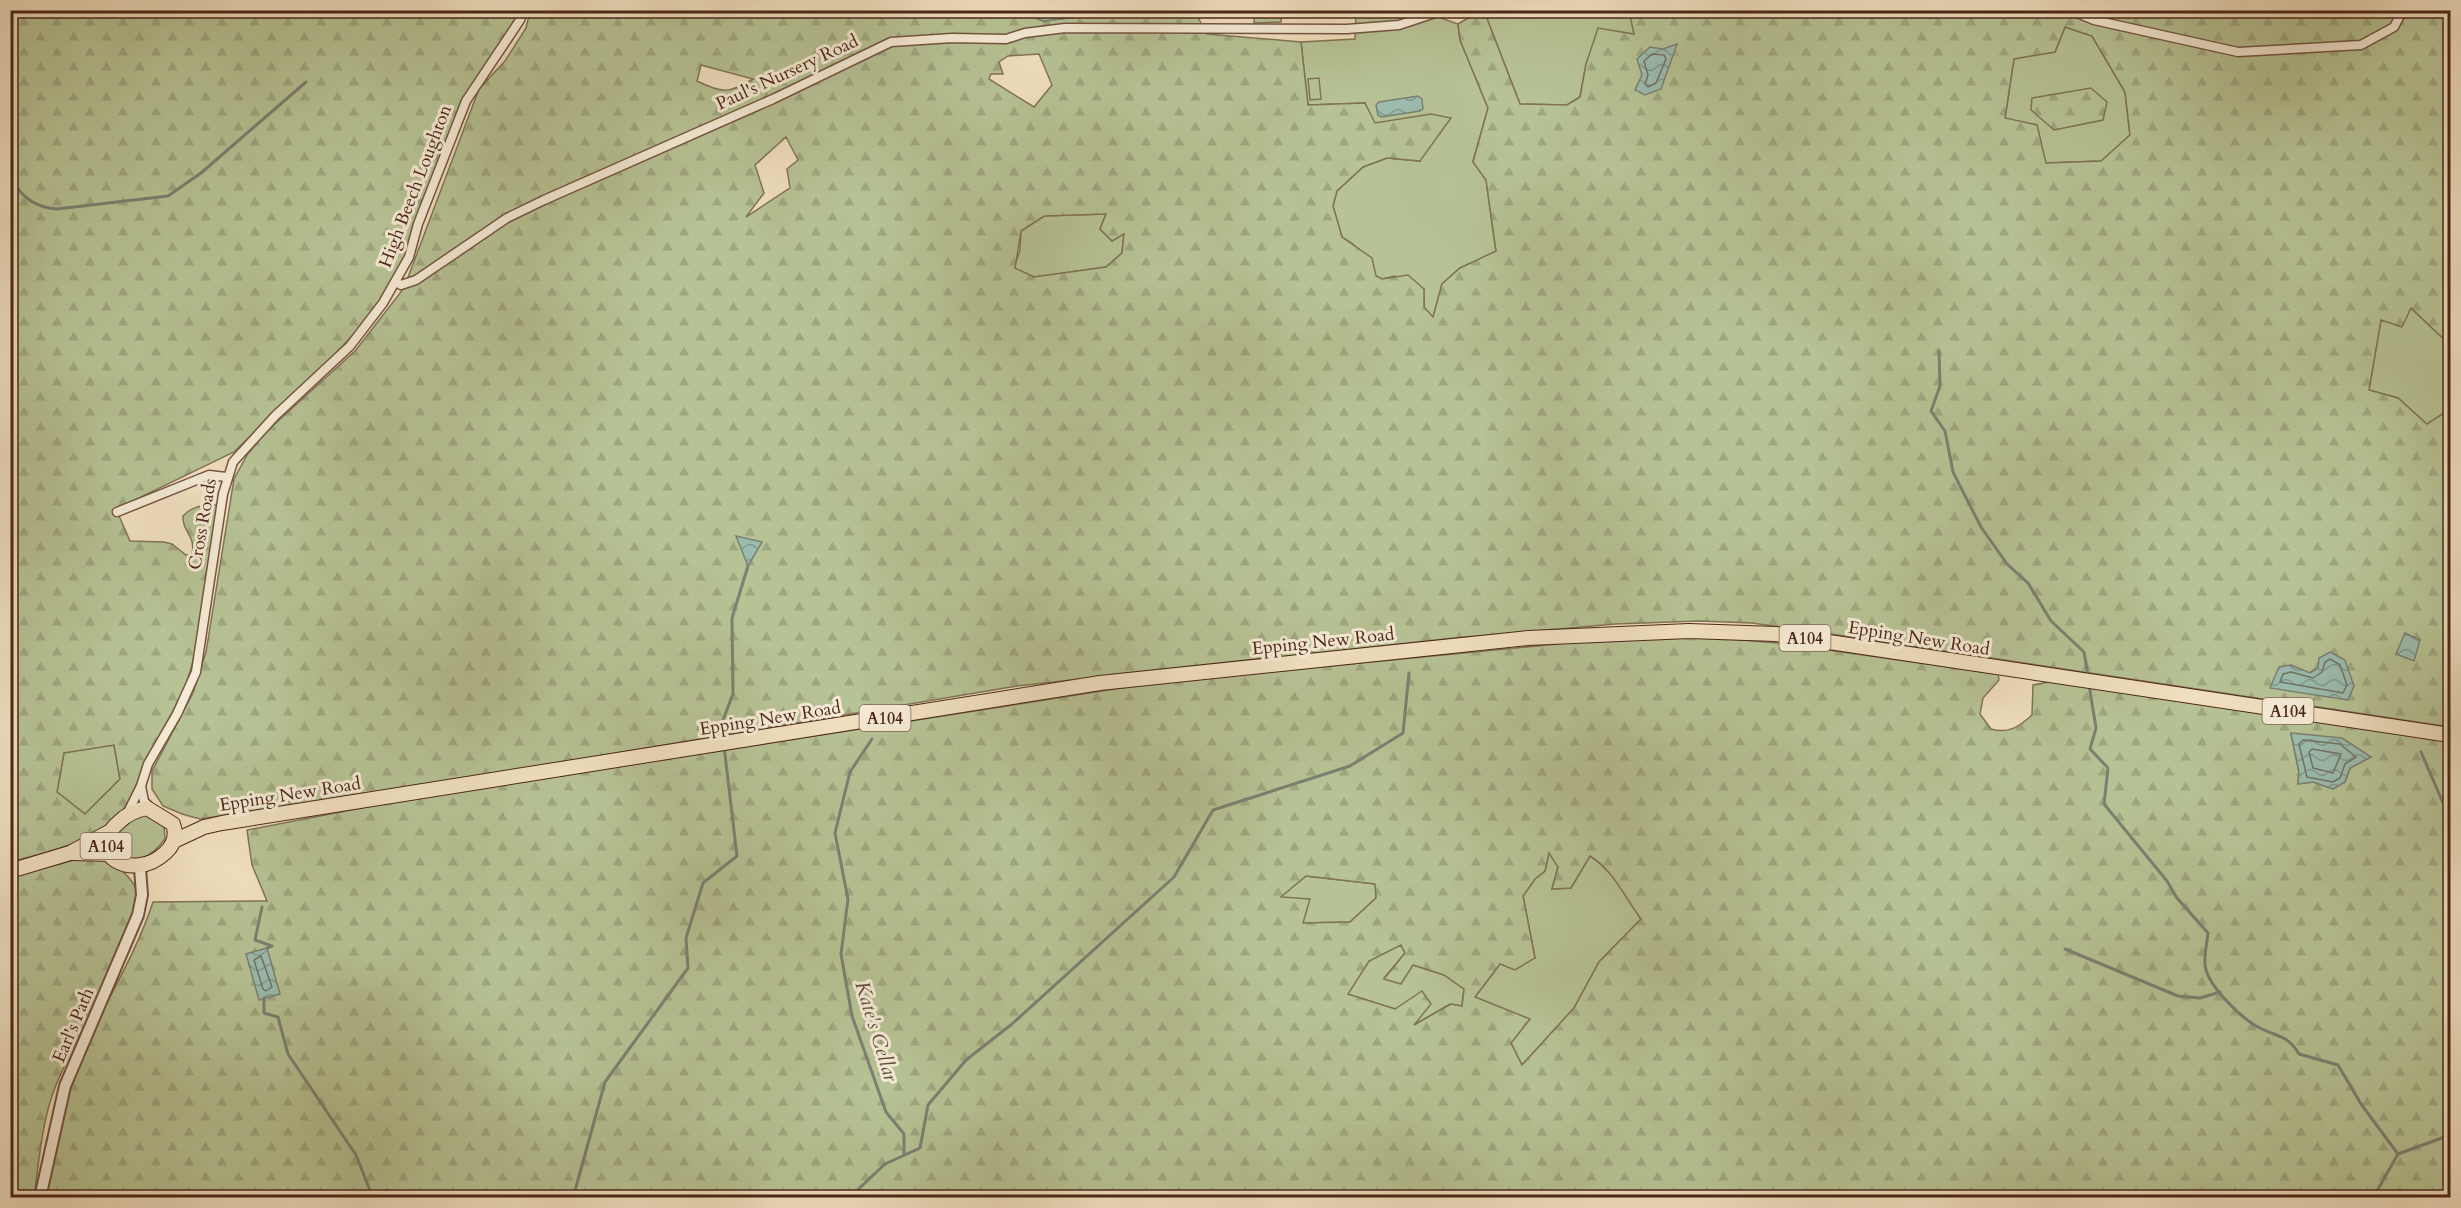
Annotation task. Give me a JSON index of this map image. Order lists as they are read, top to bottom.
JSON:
{
  "streets": {
    "main road": ["A104", "Epping New Road"],
    "street": [
      "Paul's Nursery Road",
      "High Beech Loughton",
      "Cross Roads",
      "Earl's Path"
    ]
  },
  "crossings": [
    ["Paul's Nursery Road", "High Beech Loughton"],
    ["Paul's Nursery Road", "Cross Roads"],
    ["High Beech Loughton", "Cross Roads"],
    ["Cross Roads", "A104"],
    ["Cross Roads", "Epping New Road"],
    ["Cross Roads", "Earl's Path"],
    ["A104", "Epping New Road"],
    ["A104", "Earl's Path"],
    ["Epping New Road", "Earl's Path"]
  ],
  "water": ["Kate's Cellar"]
}
